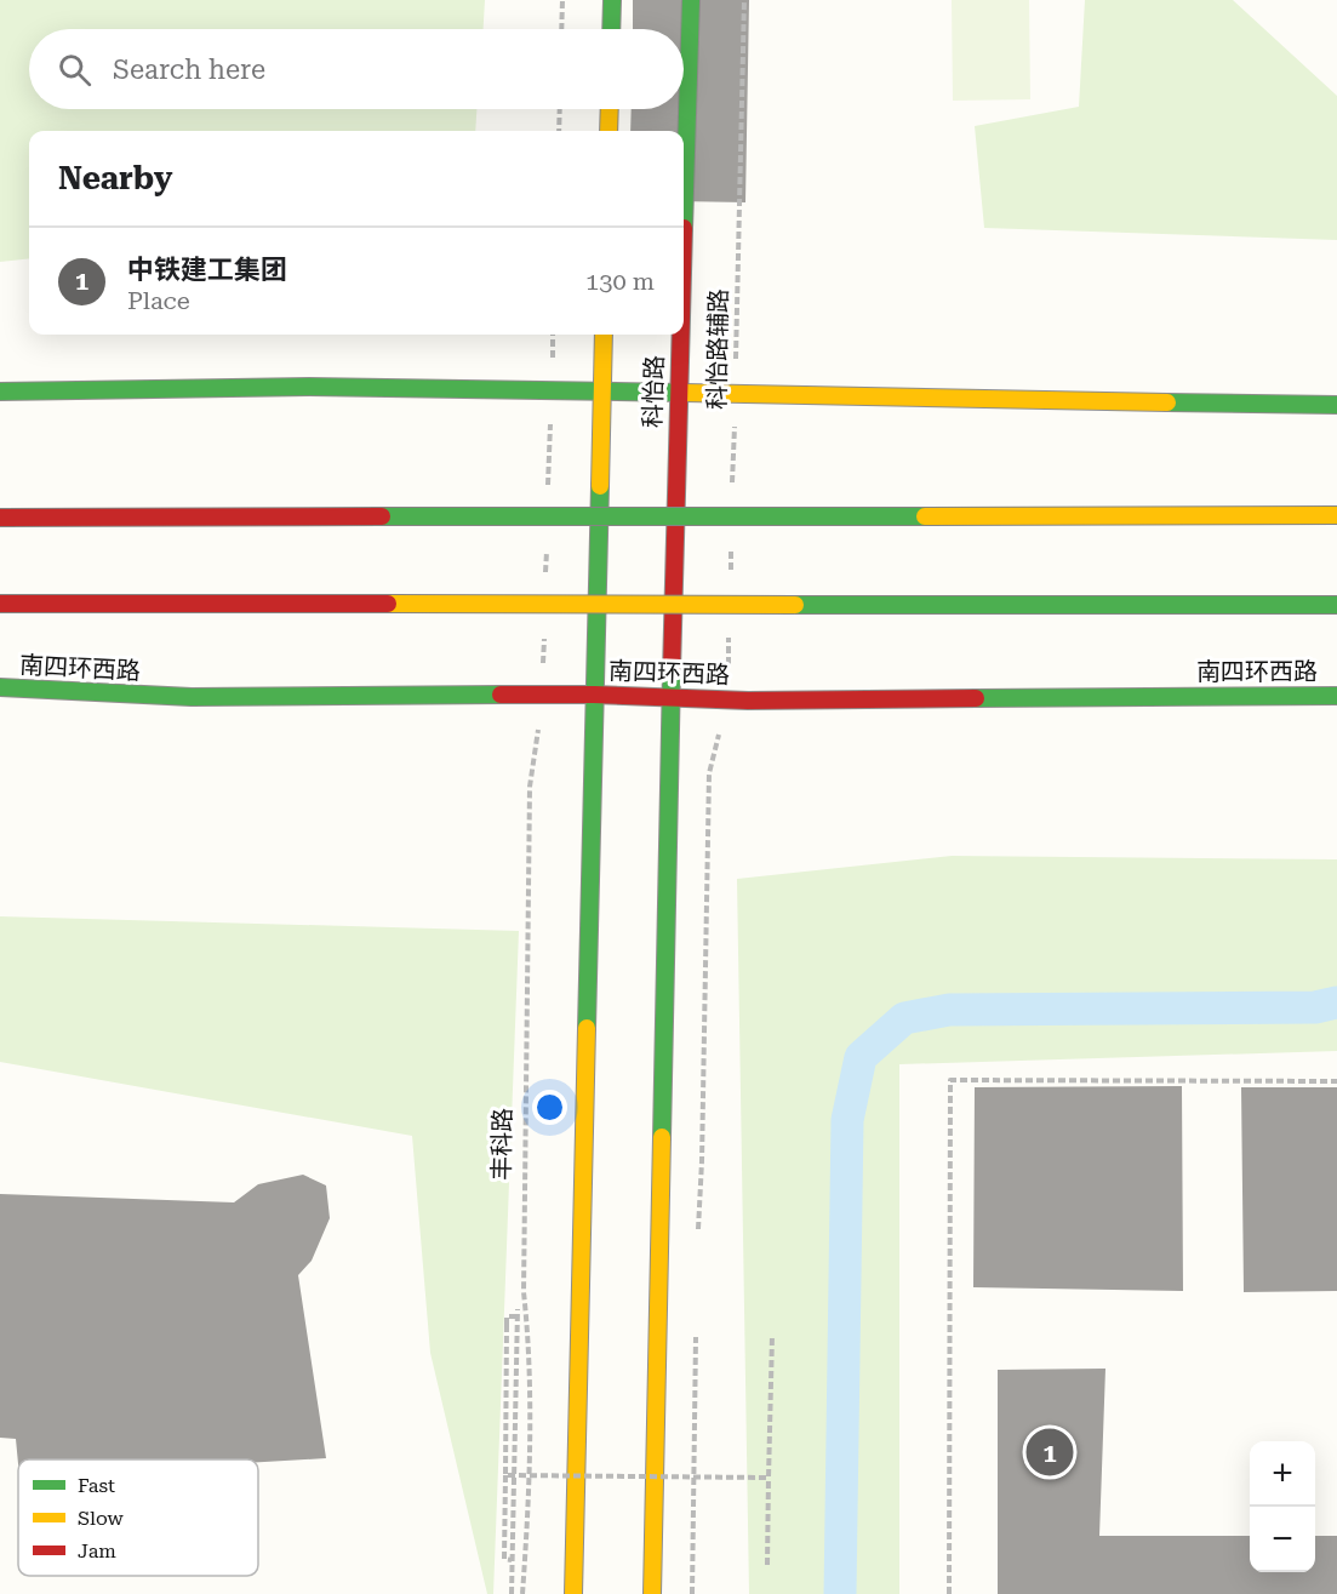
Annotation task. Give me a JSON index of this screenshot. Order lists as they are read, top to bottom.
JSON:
{
  "streets": {
    "main road": ["科怡路", "南四环西路"],
    "path": ["科怡路辅路", "丰科路"]
  },
  "crossings": [
    ["科怡路", "南四环西路"],
    ["南四环西路", "丰科路"]
  ],
  "legend": ["Fast", "Slow", "Jam"],
  "page": {
    "search": "Search here",
    "heading": "Nearby",
    "list": [
      {
        "mark": "1",
        "name": "中铁建工集团",
        "note": "Place",
        "value": "130 m"
      }
    ],
    "pins": "1",
    "map_buttons": ["+", "−"]
  }
}
